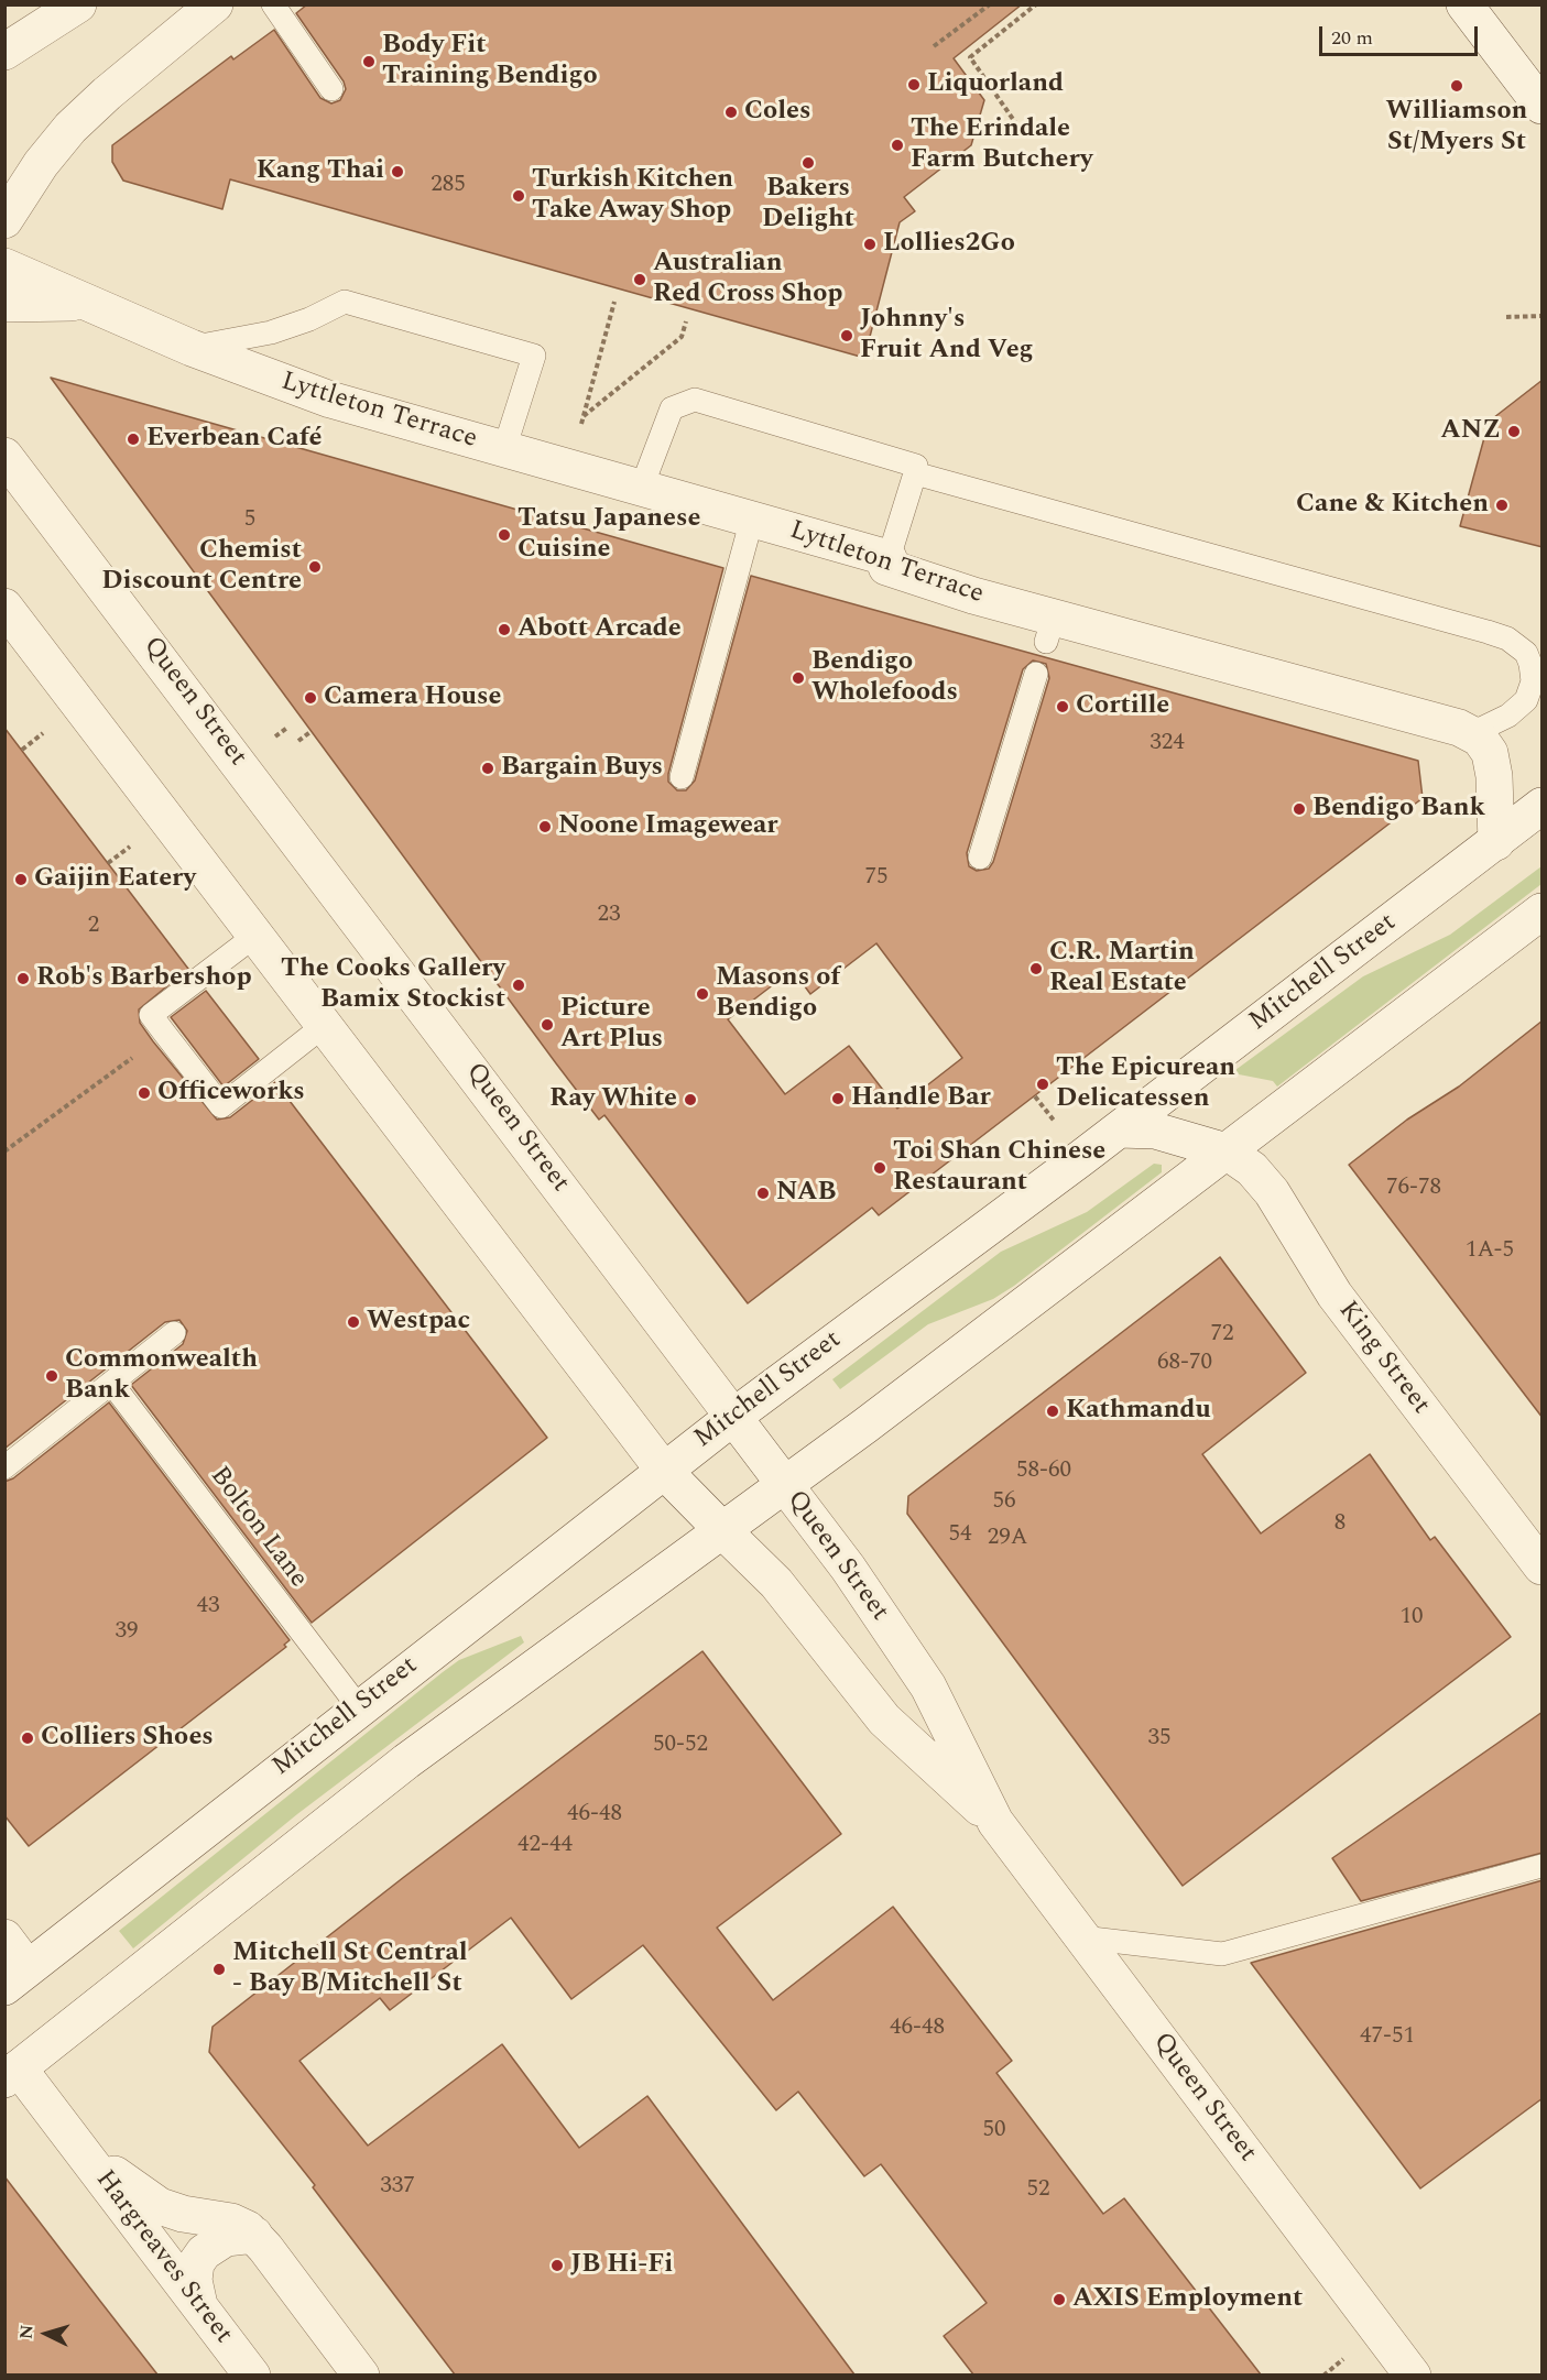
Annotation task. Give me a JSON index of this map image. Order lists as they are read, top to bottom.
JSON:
{
  "streets": {
    "street": [
      "Lyttleton Terrace",
      "Queen Street",
      "Mitchell Street",
      "King Street",
      "Hargreaves Street"
    ],
    "lane": ["Bolton Lane"]
  },
  "crossings": [
    ["Queen Street", "Mitchell Street"],
    ["Mitchell Street", "King Street"],
    ["Mitchell Street", "Bolton Lane"]
  ],
  "places": [
    "Body Fit Training Bendigo",
    "Liquorland",
    "Williamson St/Myers St",
    "Coles",
    "The Erindale Farm Butchery",
    "Bakers Delight",
    "Kang Thai",
    "Turkish Kitchen Take Away Shop",
    "Lollies2Go",
    "Australian Red Cross Shop",
    "Johnny's Fruit And Veg",
    "ANZ",
    "Everbean Café",
    "Cane & Kitchen",
    "Tatsu Japanese Cuisine",
    "Chemist Discount Centre",
    "Abott Arcade",
    "Bendigo Wholefoods",
    "Camera House",
    "Cortille",
    "Bargain Buys",
    "Bendigo Bank",
    "Noone Imagewear",
    "Gaijin Eatery",
    "C.R. Martin Real Estate",
    "Rob's Barbershop",
    "The Cooks Gallery Bamix Stockist",
    "Masons of Bendigo",
    "Picture Art Plus",
    "The Epicurean Delicatessen",
    "Officeworks",
    "Handle Bar",
    "Ray White",
    "Toi Shan Chinese Restaurant",
    "NAB",
    "Westpac",
    "Commonwealth Bank",
    "Kathmandu",
    "Colliers Shoes",
    "Mitchell St Central - Bay B/Mitchell St",
    "JB Hi-Fi",
    "AXIS Employment"
  ],
  "house_numbers": [
    "285",
    "5",
    "324",
    "75",
    "23",
    "2",
    "76-78",
    "1A-5",
    "72",
    "68-70",
    "58-60",
    "56",
    "8",
    "54",
    "29A",
    "43",
    "10",
    "39",
    "35",
    "50-52",
    "46-48",
    "42-44",
    "46-48",
    "47-51",
    "50",
    "337",
    "52"
  ],
  "scale_bar": "20 m",
  "north": "left"
}
